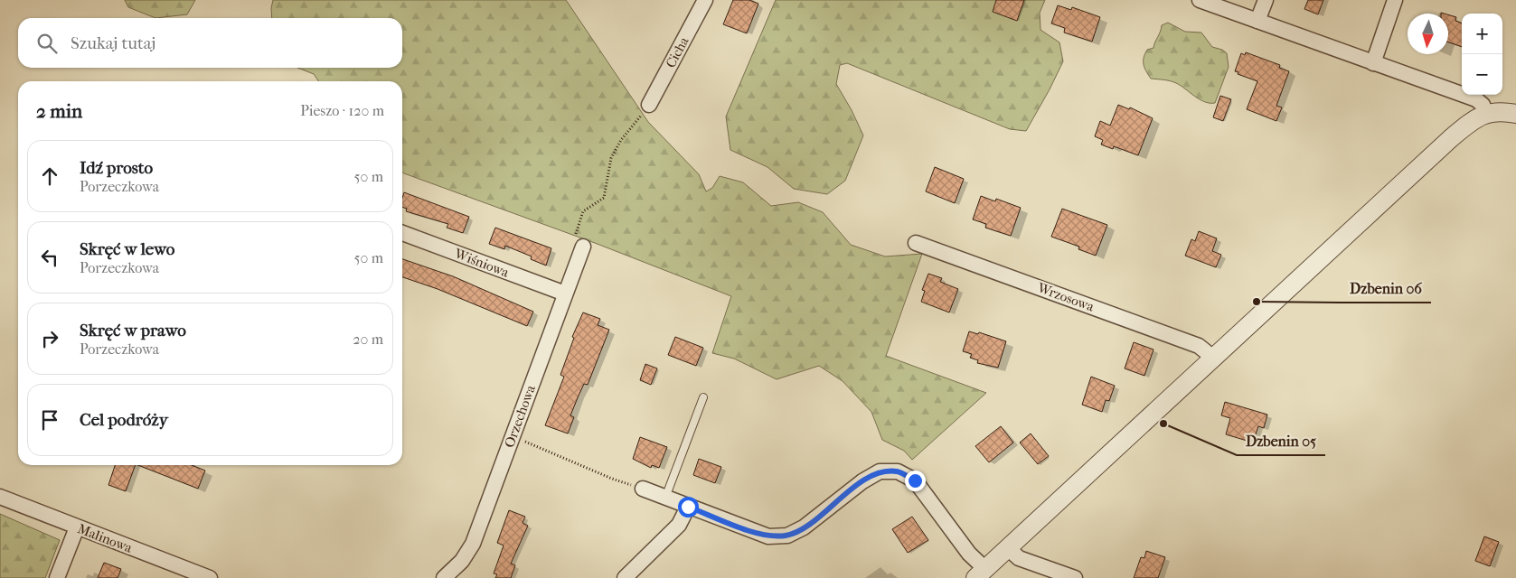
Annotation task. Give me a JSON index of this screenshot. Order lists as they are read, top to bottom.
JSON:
{
  "streets": {
    "street": [
      "Cicha",
      "Wiśniowa",
      "Wrzosowa",
      "Orzechowa",
      "Malinowa"
    ]
  },
  "crossings": [
    ["Wiśniowa", "Orzechowa"]
  ],
  "places": ["Dzbenin 06", "Dzbenin 05"],
  "north": "bottom",
  "page": {
    "map_buttons": ["+", "−"],
    "search": "Szukaj tutaj",
    "heading": ["2 min", "Pieszo · 120 m"],
    "list": [
      ["Idź prosto", "Porzeczkowa", "50 m"],
      ["Skręć w lewo", "Porzeczkowa", "50 m"],
      ["Skręć w prawo", "Porzeczkowa", "20 m"],
      "Cel podróży"
    ]
  }
}
